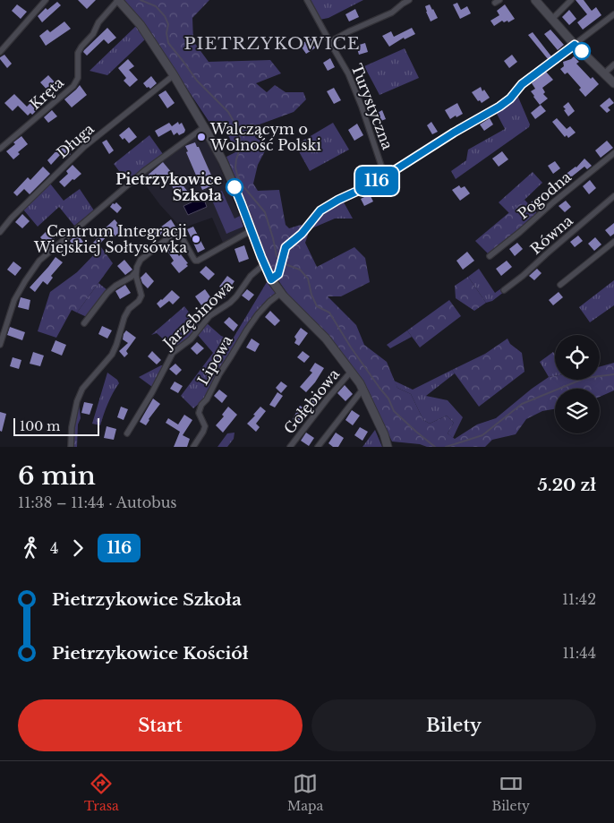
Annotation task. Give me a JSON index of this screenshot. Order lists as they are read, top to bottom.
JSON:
{
  "streets": {
    "street": [
      "Kręta",
      "Turystyczna",
      "Długa",
      "Pogodna",
      "Równa",
      "Jarzębinowa",
      "Lipowa",
      "Gołębiowa"
    ]
  },
  "districts": ["PIETRZYKOWICE"],
  "places": ["Walczącym o Wolność Polski", "Pietrzykowice Szkoła", "Centrum Integracji Wiejskiej Sołtysówka"],
  "lines": ["bus line 116"],
  "scale_bar": "100 m",
  "page": {
    "on_map": "116",
    "scale": "100 m",
    "heading": ["6 min", "11:38 – 11:44 · Autobus", "5.20 zł"],
    "legs": ["4", "116"],
    "list": [
      {
        "name": "Pietrzykowice Szkoła",
        "value": "11:42"
      },
      {
        "name": "Pietrzykowice Kościół",
        "value": "11:44"
      }
    ],
    "buttons": ["Start", "Bilety"],
    "tabs": ["Trasa", "Mapa", "Bilety"]
  }
}
